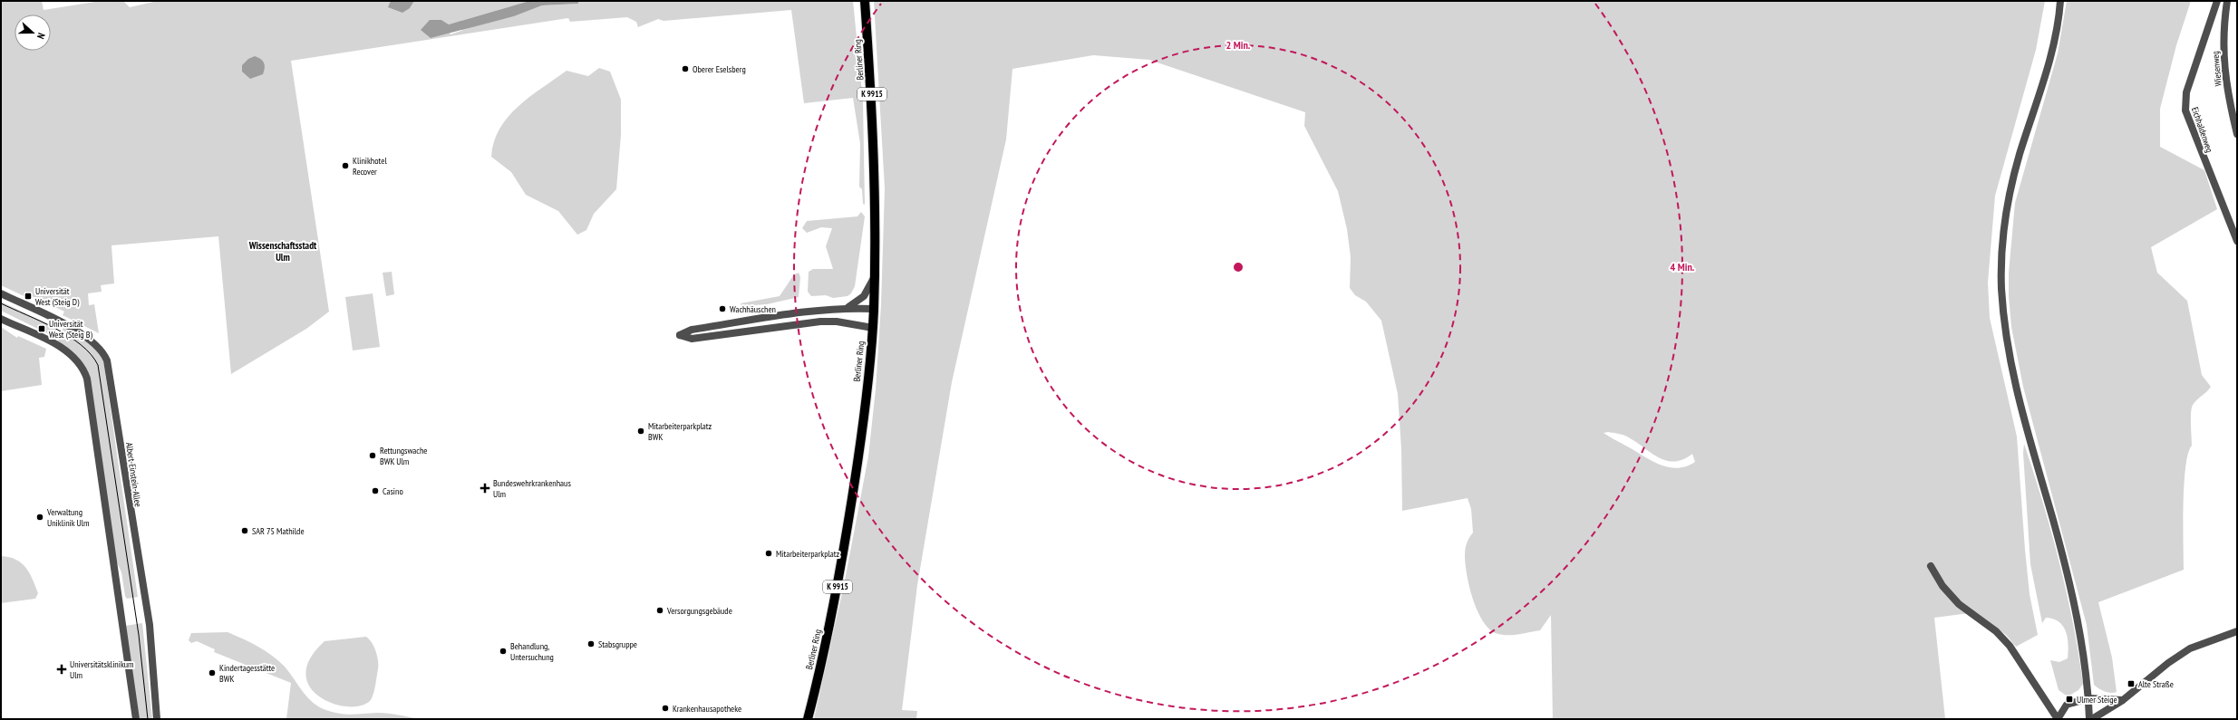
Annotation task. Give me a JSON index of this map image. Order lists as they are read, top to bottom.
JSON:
{
  "streets": {
    "main road": ["Berliner Ring", "K 9915"],
    "street": ["Wiesenweg", "Eichhaldenweg", "Albert-Einstein-Allee"]
  },
  "districts": ["Wissenschaftsstadt Ulm"],
  "places": {
    "other": [
      "Oberer Eselsberg",
      "Klinikhotel Recover",
      "Wachhäuschen",
      "Mitarbeiterparkplatz BWK",
      "Rettungswache BWK Ulm",
      "Casino",
      "Verwaltung Uniklinik Ulm",
      "SAR 75 Mathilde",
      "Mitarbeiterparkplatz",
      "Versorgungsgebäude",
      "Stabsgruppe",
      "Behandlung, Untersuchung",
      "Kindertagesstätte BWK",
      "Krankenhausapotheke"
    ],
    "transit": [
      "Universität West (Steig D)",
      "Universität West (Steig B)",
      "Alte Straße",
      "Ulmer Steige"
    ],
    "health": ["Bundeswehrkrankenhaus Ulm", "Universitätsklinikum Ulm"]
  },
  "north": "right",
  "rings": ["2 Min.", "4 Min."]
}
